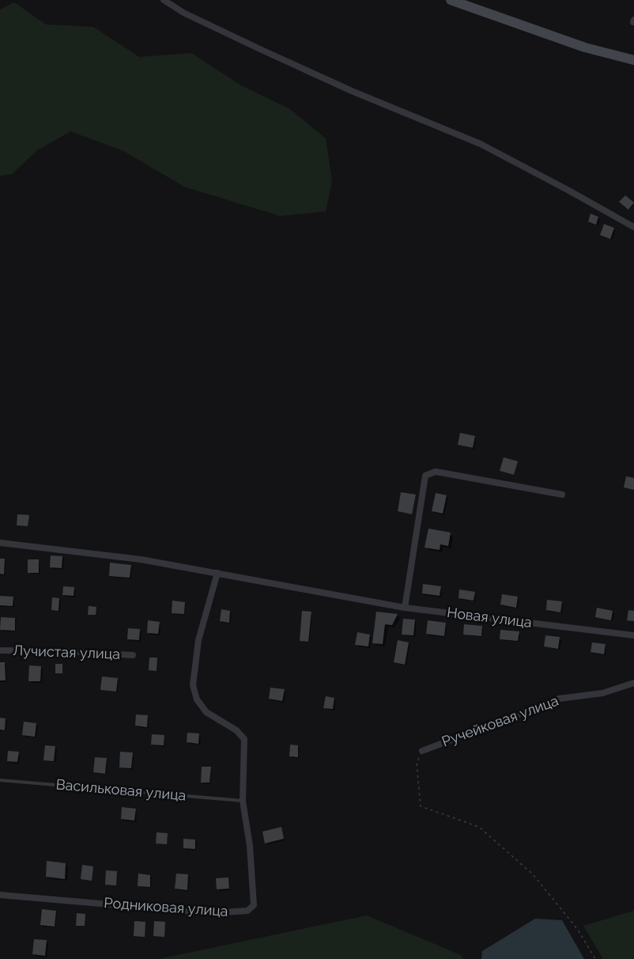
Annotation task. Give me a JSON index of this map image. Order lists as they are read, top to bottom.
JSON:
{
  "streets": {
    "street": [
      "Новая улица",
      "Лучистая улица",
      "Ручейковая улица",
      "Родниковая улица"
    ],
    "lane": ["Васильковая улица"]
  },
  "crossings": [
    ["Новая улица", "Родниковая улица"],
    ["Васильковая улица", "Родниковая улица"]
  ]
}
